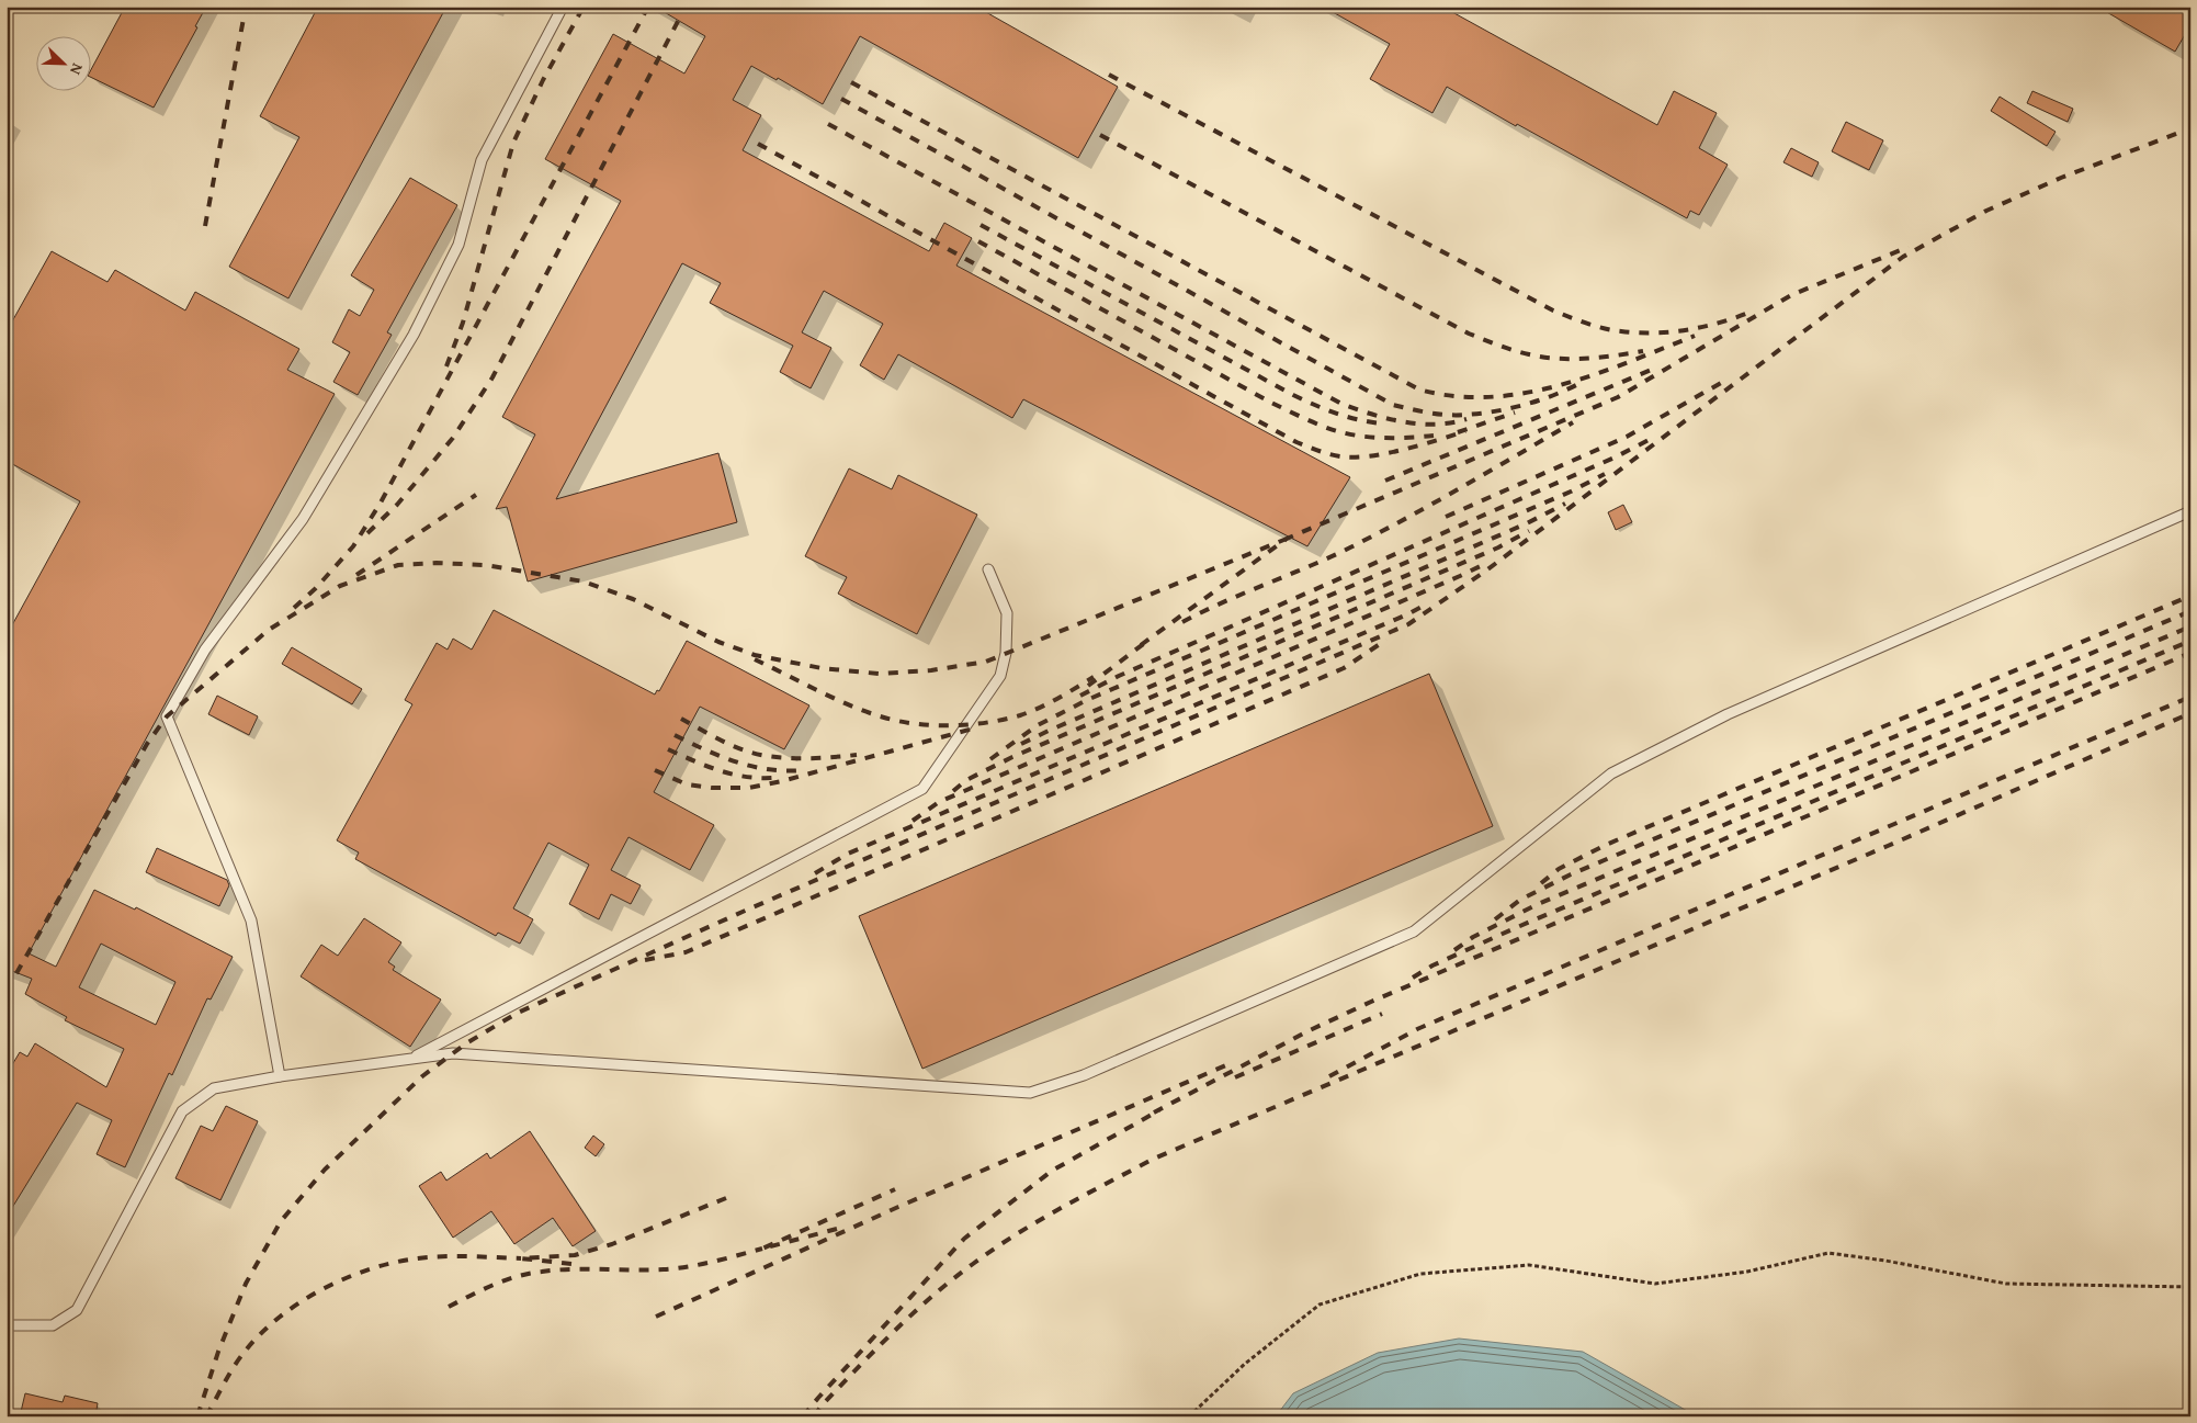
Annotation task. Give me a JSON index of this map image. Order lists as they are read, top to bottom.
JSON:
{
  "north": "bottom right"
}
